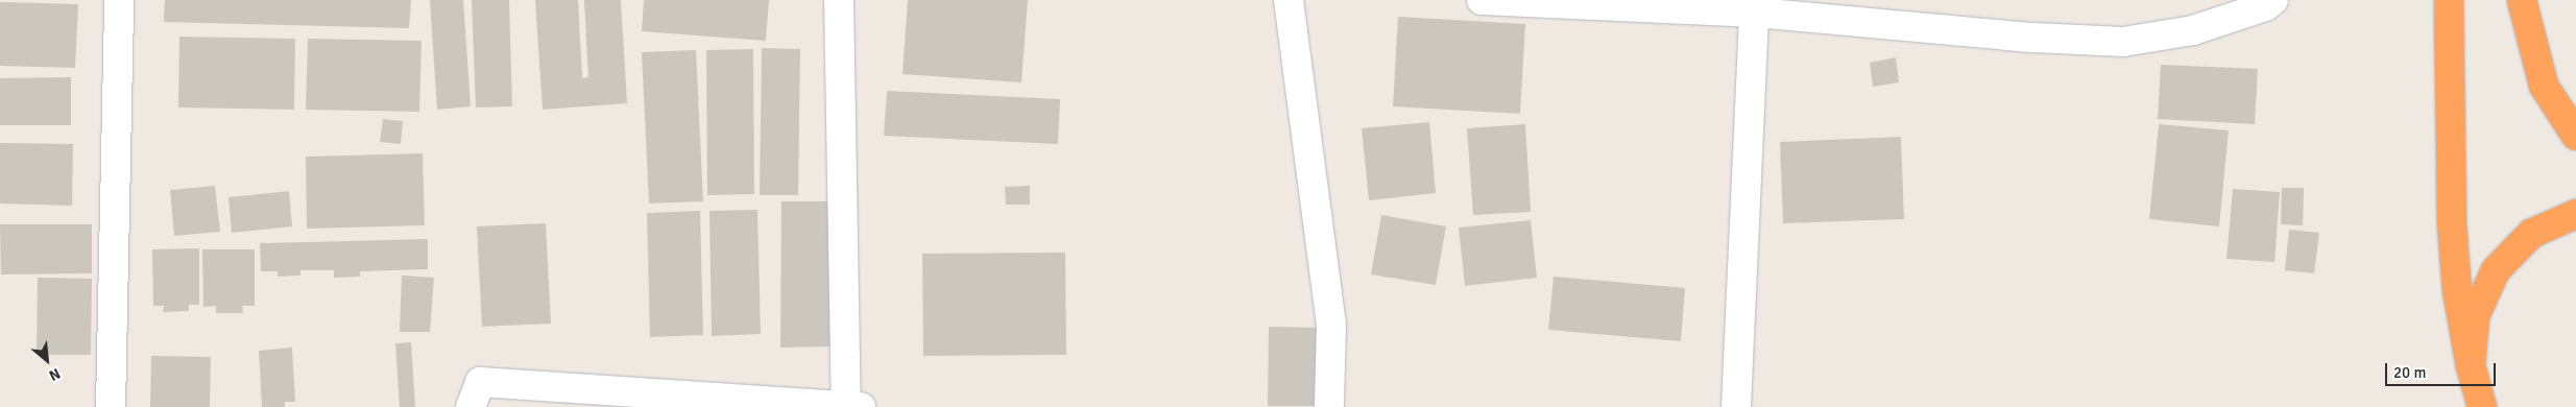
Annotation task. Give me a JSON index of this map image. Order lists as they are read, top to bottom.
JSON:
{
  "scale_bar": "20 m",
  "north": "bottom right"
}
